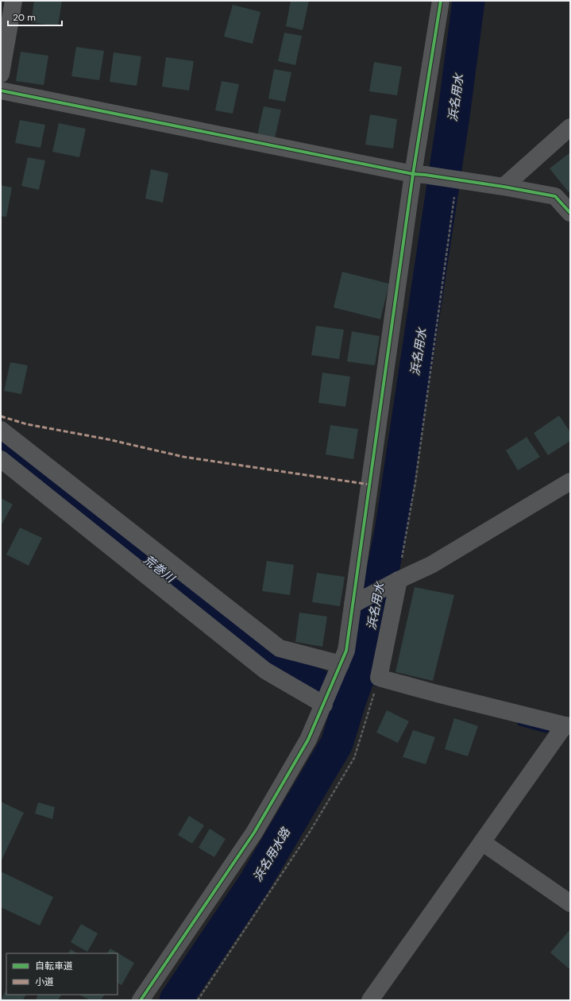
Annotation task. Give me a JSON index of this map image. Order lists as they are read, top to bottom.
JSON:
{
  "water": ["浜名用水", "荒巻川", "浜名用水路"],
  "legend": ["自転車道", "小道"],
  "scale_bar": "20 m"
}
